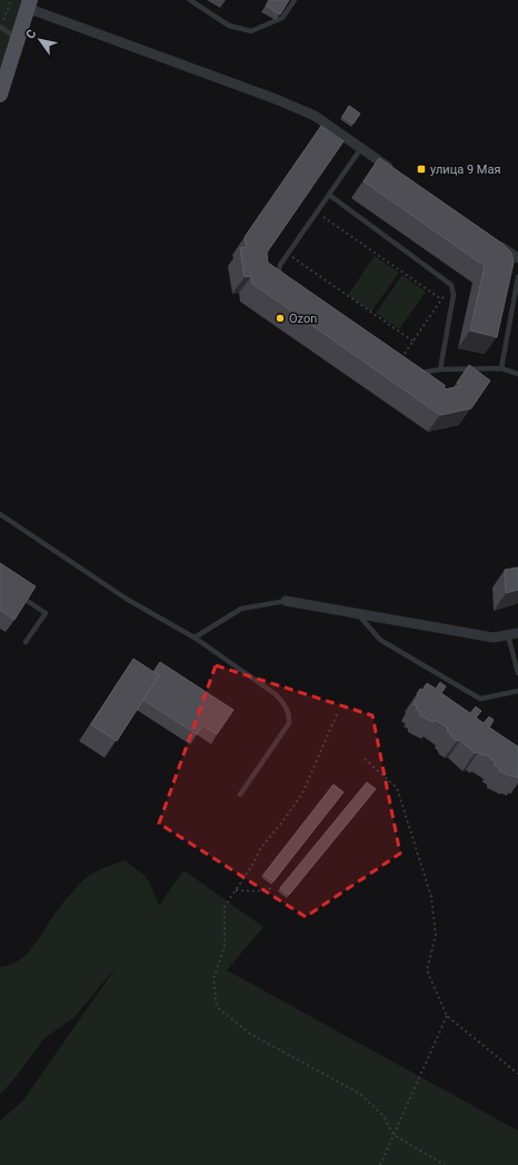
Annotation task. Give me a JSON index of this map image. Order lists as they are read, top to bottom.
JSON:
{
  "places": {
    "transit": ["улица 9 Мая"],
    "other": ["Ozon"]
  },
  "north": "top left"
}
